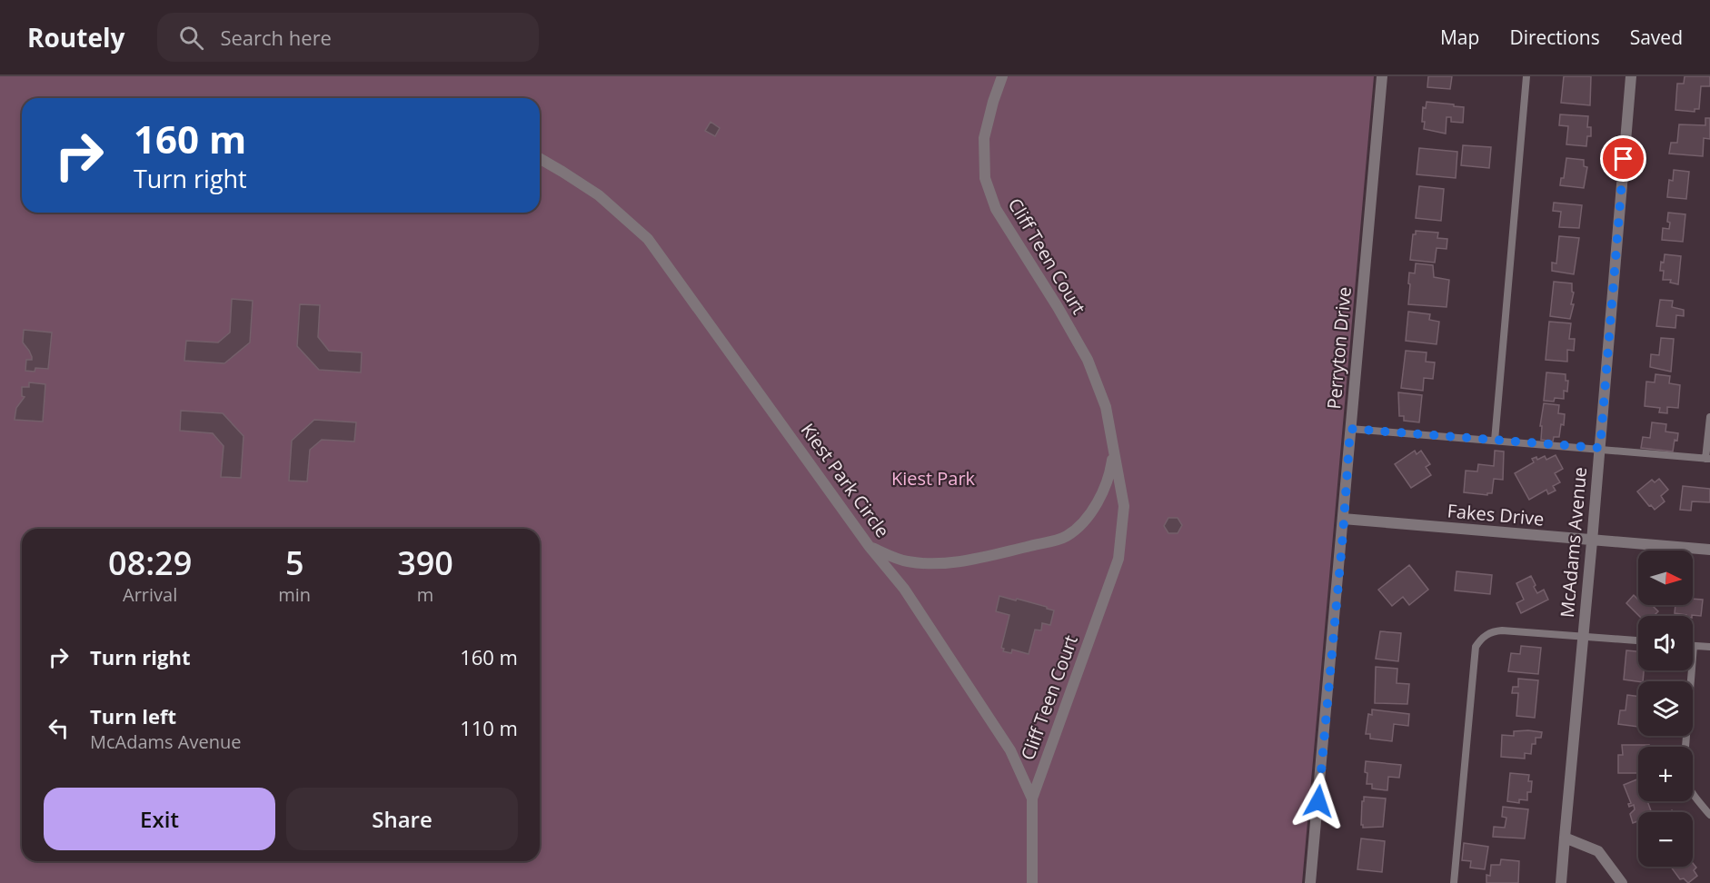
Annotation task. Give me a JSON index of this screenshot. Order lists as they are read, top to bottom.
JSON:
{
  "streets": {
    "street": [
      "Cliff Teen Court",
      "Perryton Drive",
      "Kiest Park Circle",
      "Fakes Drive",
      "McAdams Avenue"
    ]
  },
  "crossings": [
    ["Cliff Teen Court", "Kiest Park Circle"],
    ["Perryton Drive", "Fakes Drive"],
    ["Fakes Drive", "McAdams Avenue"]
  ],
  "parks": ["Kiest Park"],
  "north": "right",
  "page": {
    "header": "Routely",
    "search": "Search here",
    "nav": ["Map", "Directions", "Saved"],
    "turn": ["160 m", "Turn right"],
    "eta": [
      "08:29",
      "Arrival",
      "5",
      "min",
      "390",
      "m"
    ],
    "map_buttons": ["+", "−"],
    "list": [
      {
        "name": "Turn right",
        "value": "160 m"
      },
      {
        "name": "Turn left",
        "note": "McAdams Avenue",
        "value": "110 m"
      }
    ],
    "buttons": ["Exit", "Share"]
  }
}
